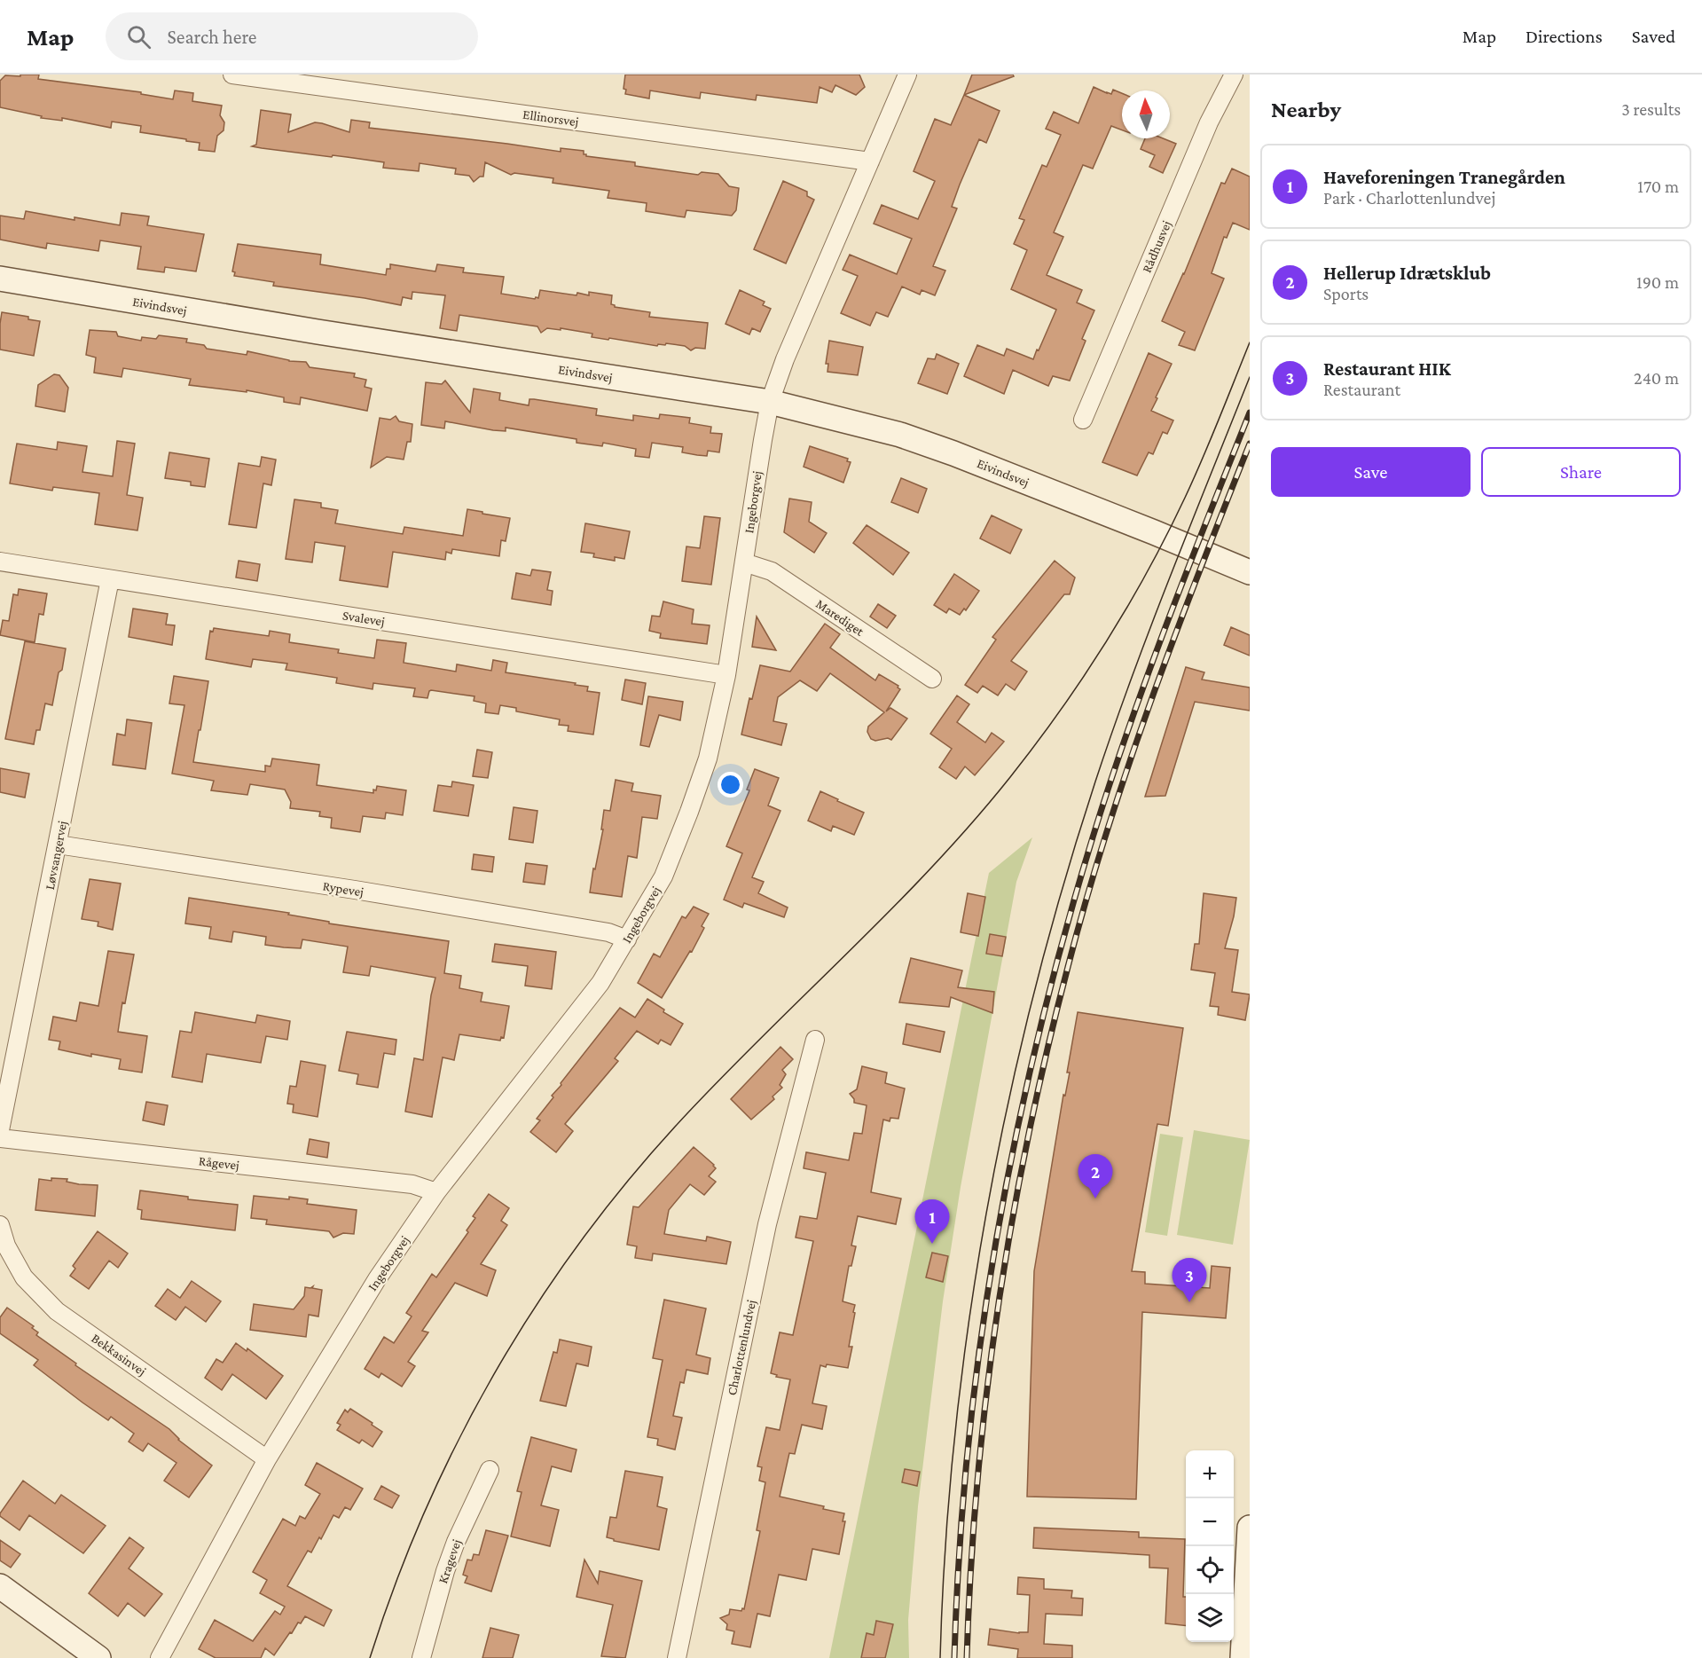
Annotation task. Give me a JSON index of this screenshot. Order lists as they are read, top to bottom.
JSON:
{
  "streets": {
    "street": [
      "Ellinorsvej",
      "Rådhusvej",
      "Eivindsvej",
      "Ingeborgvej",
      "Marediget",
      "Svalevej",
      "Løvsangervej",
      "Rypevej",
      "Rågevej",
      "Charlottenlundvej",
      "Bekkasinvej",
      "Kragevej"
    ]
  },
  "crossings": [
    ["Ellinorsvej", "Ingeborgvej"],
    ["Eivindsvej", "Ingeborgvej"],
    ["Ingeborgvej", "Marediget"],
    ["Ingeborgvej", "Svalevej"],
    ["Ingeborgvej", "Rypevej"],
    ["Ingeborgvej", "Rågevej"],
    ["Ingeborgvej", "Bekkasinvej"],
    ["Svalevej", "Løvsangervej"],
    ["Løvsangervej", "Rypevej"]
  ],
  "north": "top",
  "page": {
    "header": "Map",
    "search": "Search here",
    "nav": ["Map", "Directions", "Saved"],
    "heading": ["Nearby", "3 results"],
    "list": [
      {
        "mark": "1",
        "name": "Haveforeningen Tranegården",
        "note": "Park · Charlottenlundvej",
        "value": "170 m"
      },
      {
        "mark": "2",
        "name": "Hellerup Idrætsklub",
        "note": "Sports",
        "value": "190 m"
      },
      {
        "mark": "3",
        "name": "Restaurant HIK",
        "note": "Restaurant",
        "value": "240 m"
      }
    ],
    "buttons": ["Save", "Share"],
    "pins": ["2", "1", "3"],
    "map_buttons": ["+", "−"]
  }
}
